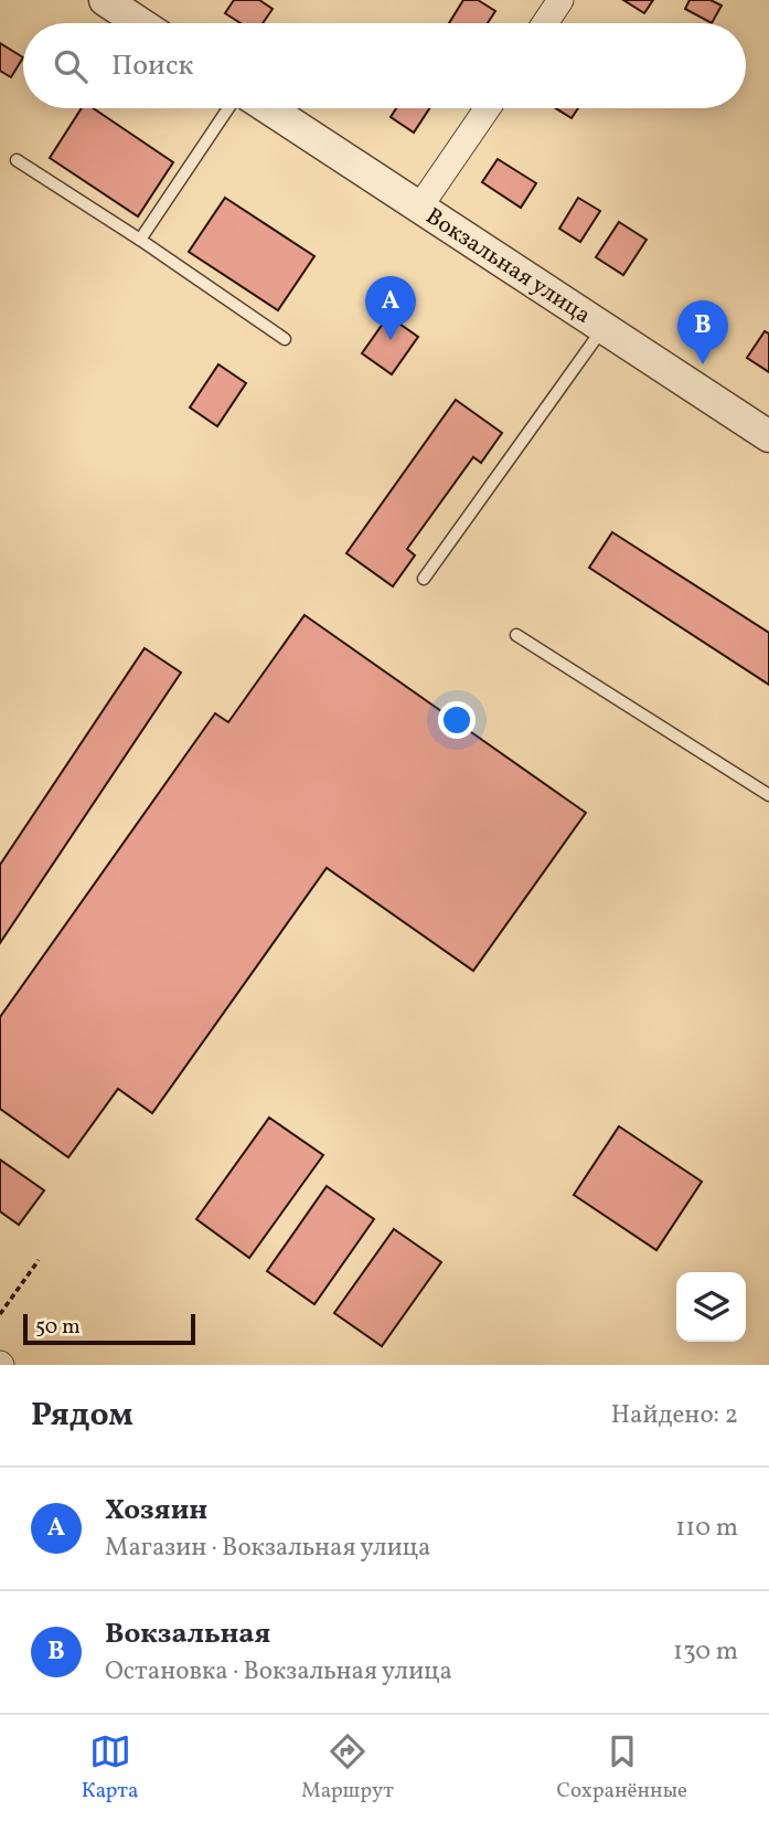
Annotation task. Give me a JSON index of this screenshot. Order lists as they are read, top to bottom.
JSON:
{
  "streets": {
    "street": ["Вокзальная улица"]
  },
  "scale_bar": "50 m",
  "page": {
    "search": "Поиск",
    "pins": ["A", "B"],
    "scale": "50 m",
    "heading": ["Рядом", "Найдено: 2"],
    "list": [
      {
        "mark": "A",
        "name": "Хозяин",
        "note": "Магазин · Вокзальная улица",
        "value": "110 m"
      },
      {
        "mark": "B",
        "name": "Вокзальная",
        "note": "Остановка · Вокзальная улица",
        "value": "130 m"
      }
    ],
    "nav": ["Карта", "Маршрут", "Сохранённые"]
  }
}
